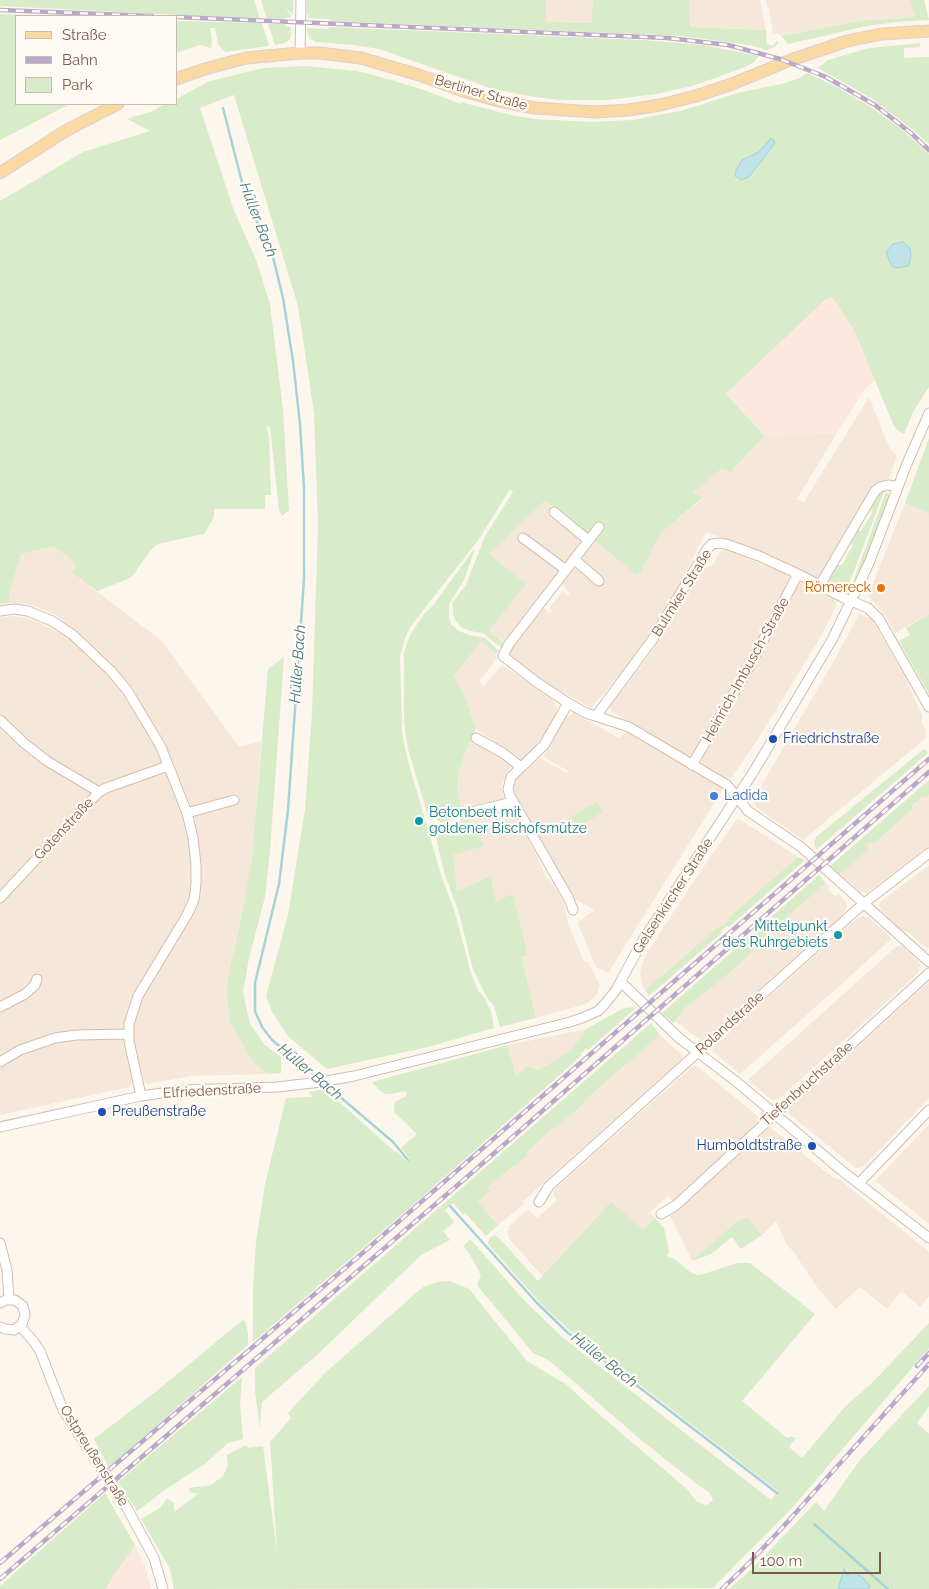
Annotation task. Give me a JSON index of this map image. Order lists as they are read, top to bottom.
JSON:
{
  "streets": {
    "main road": ["Berliner Straße"],
    "street": [
      "Bulmker Straße",
      "Heinrich-Imbusch-Straße",
      "Gotenstraße",
      "Gelsenkircher Straße",
      "Rolandstraße",
      "Tiefenbruchstraße",
      "Elfriedenstraße",
      "Ostpreußenstraße"
    ]
  },
  "crossings": [
    ["Bulmker Straße", "Heinrich-Imbusch-Straße"],
    ["Bulmker Straße", "Gelsenkircher Straße"],
    ["Gelsenkircher Straße", "Elfriedenstraße"]
  ],
  "water": ["Hüller Bach"],
  "places": [
    "Römereck",
    "Friedrichstraße",
    "Ladida",
    "Betonbeet mit goldener Bischofsmütze",
    "Mittelpunkt des Ruhrgebiets",
    "Preußenstraße",
    "Humboldtstraße"
  ],
  "legend": ["Straße", "Bahn", "Park"],
  "scale_bar": "100 m"
}
